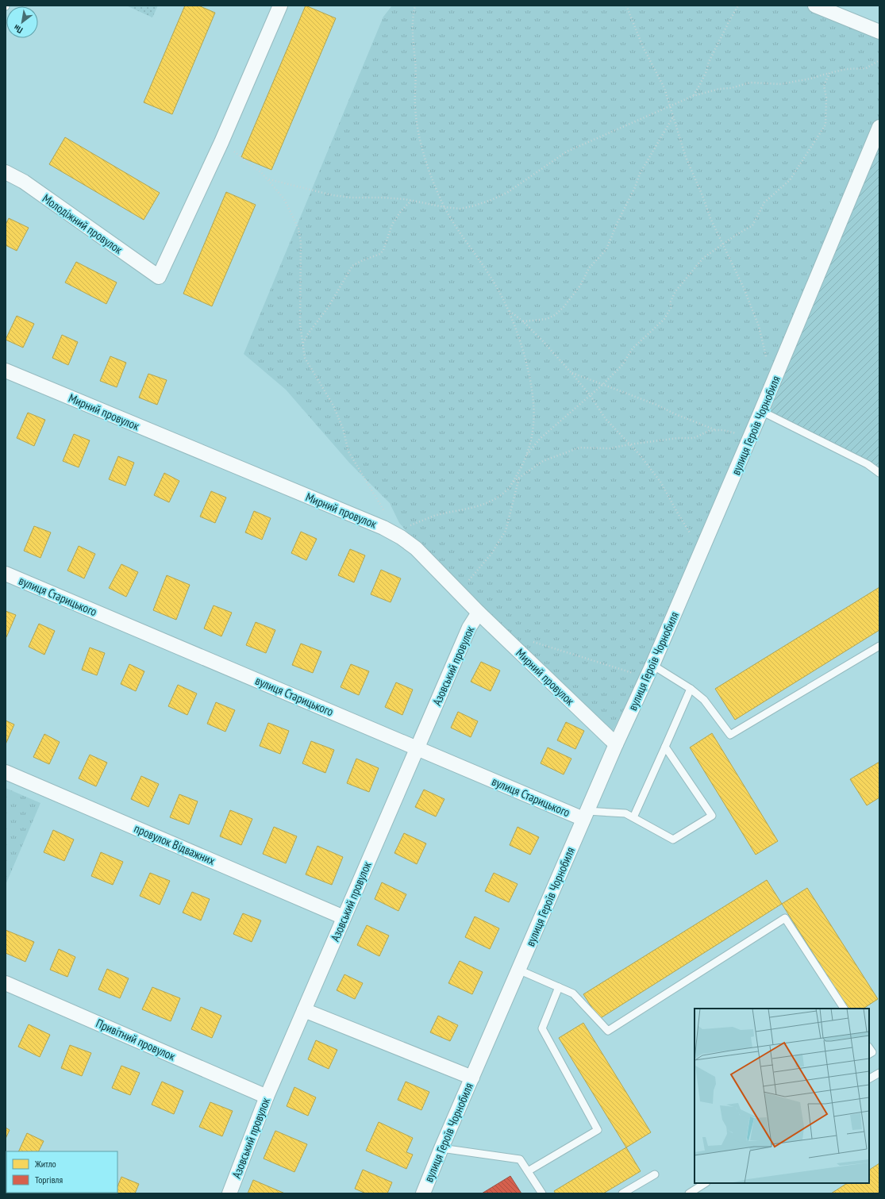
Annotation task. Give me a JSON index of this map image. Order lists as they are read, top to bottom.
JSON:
{
  "streets": {
    "street": [
      "Молодіжний провулок",
      "Мирний провулок",
      "вулиця Героїв Чорнобиля",
      "вулиця Старицького",
      "Азовський провулок",
      "провулок Відважних",
      "Привітний провулок"
    ]
  },
  "crossings": [
    ["Мирний провулок", "вулиця Героїв Чорнобиля"],
    ["Мирний провулок", "Азовський провулок"],
    ["вулиця Героїв Чорнобиля", "вулиця Старицького"],
    ["вулиця Старицького", "Азовський провулок"],
    ["Азовський провулок", "провулок Відважних"],
    ["Азовський провулок", "Привітний провулок"]
  ],
  "legend": ["Житло", "Торгівля"],
  "north": "bottom left"
}
